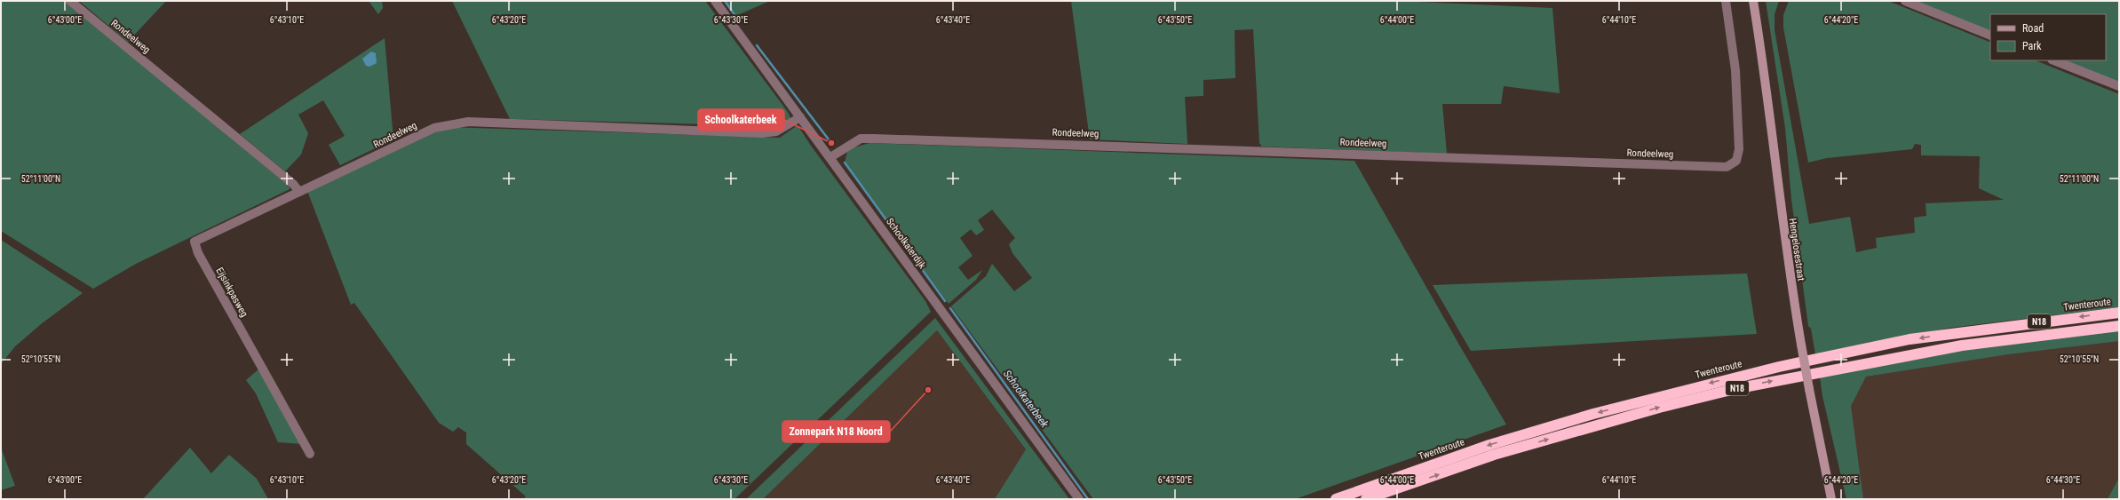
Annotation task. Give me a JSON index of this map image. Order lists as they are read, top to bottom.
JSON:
{
  "streets": {
    "highway": ["Twenteroute", "N18"],
    "main road": ["Hengelosestraat"],
    "street": ["Rondeelweg", "Schoolkaterdijk", "Eijsinkpasweg"]
  },
  "crossings": [
    ["Rondeelweg", "Schoolkaterdijk"],
    ["Rondeelweg", "Eijsinkpasweg"]
  ],
  "water": ["Schoolkaterbeek"],
  "places": ["Schoolkaterbeek", "Zonnepark N18 Noord"],
  "legend": ["Road", "Park"],
  "coordinates": [
    "6°43'00\"E",
    "6°43'10\"E",
    "6°43'20\"E",
    "6°43'30\"E",
    "6°43'40\"E",
    "6°43'50\"E",
    "6°44'00\"E",
    "6°44'10\"E",
    "6°44'20\"E",
    "52°11'00\"N",
    "52°10'55\"N",
    "6°44'30\"E"
  ]
}
